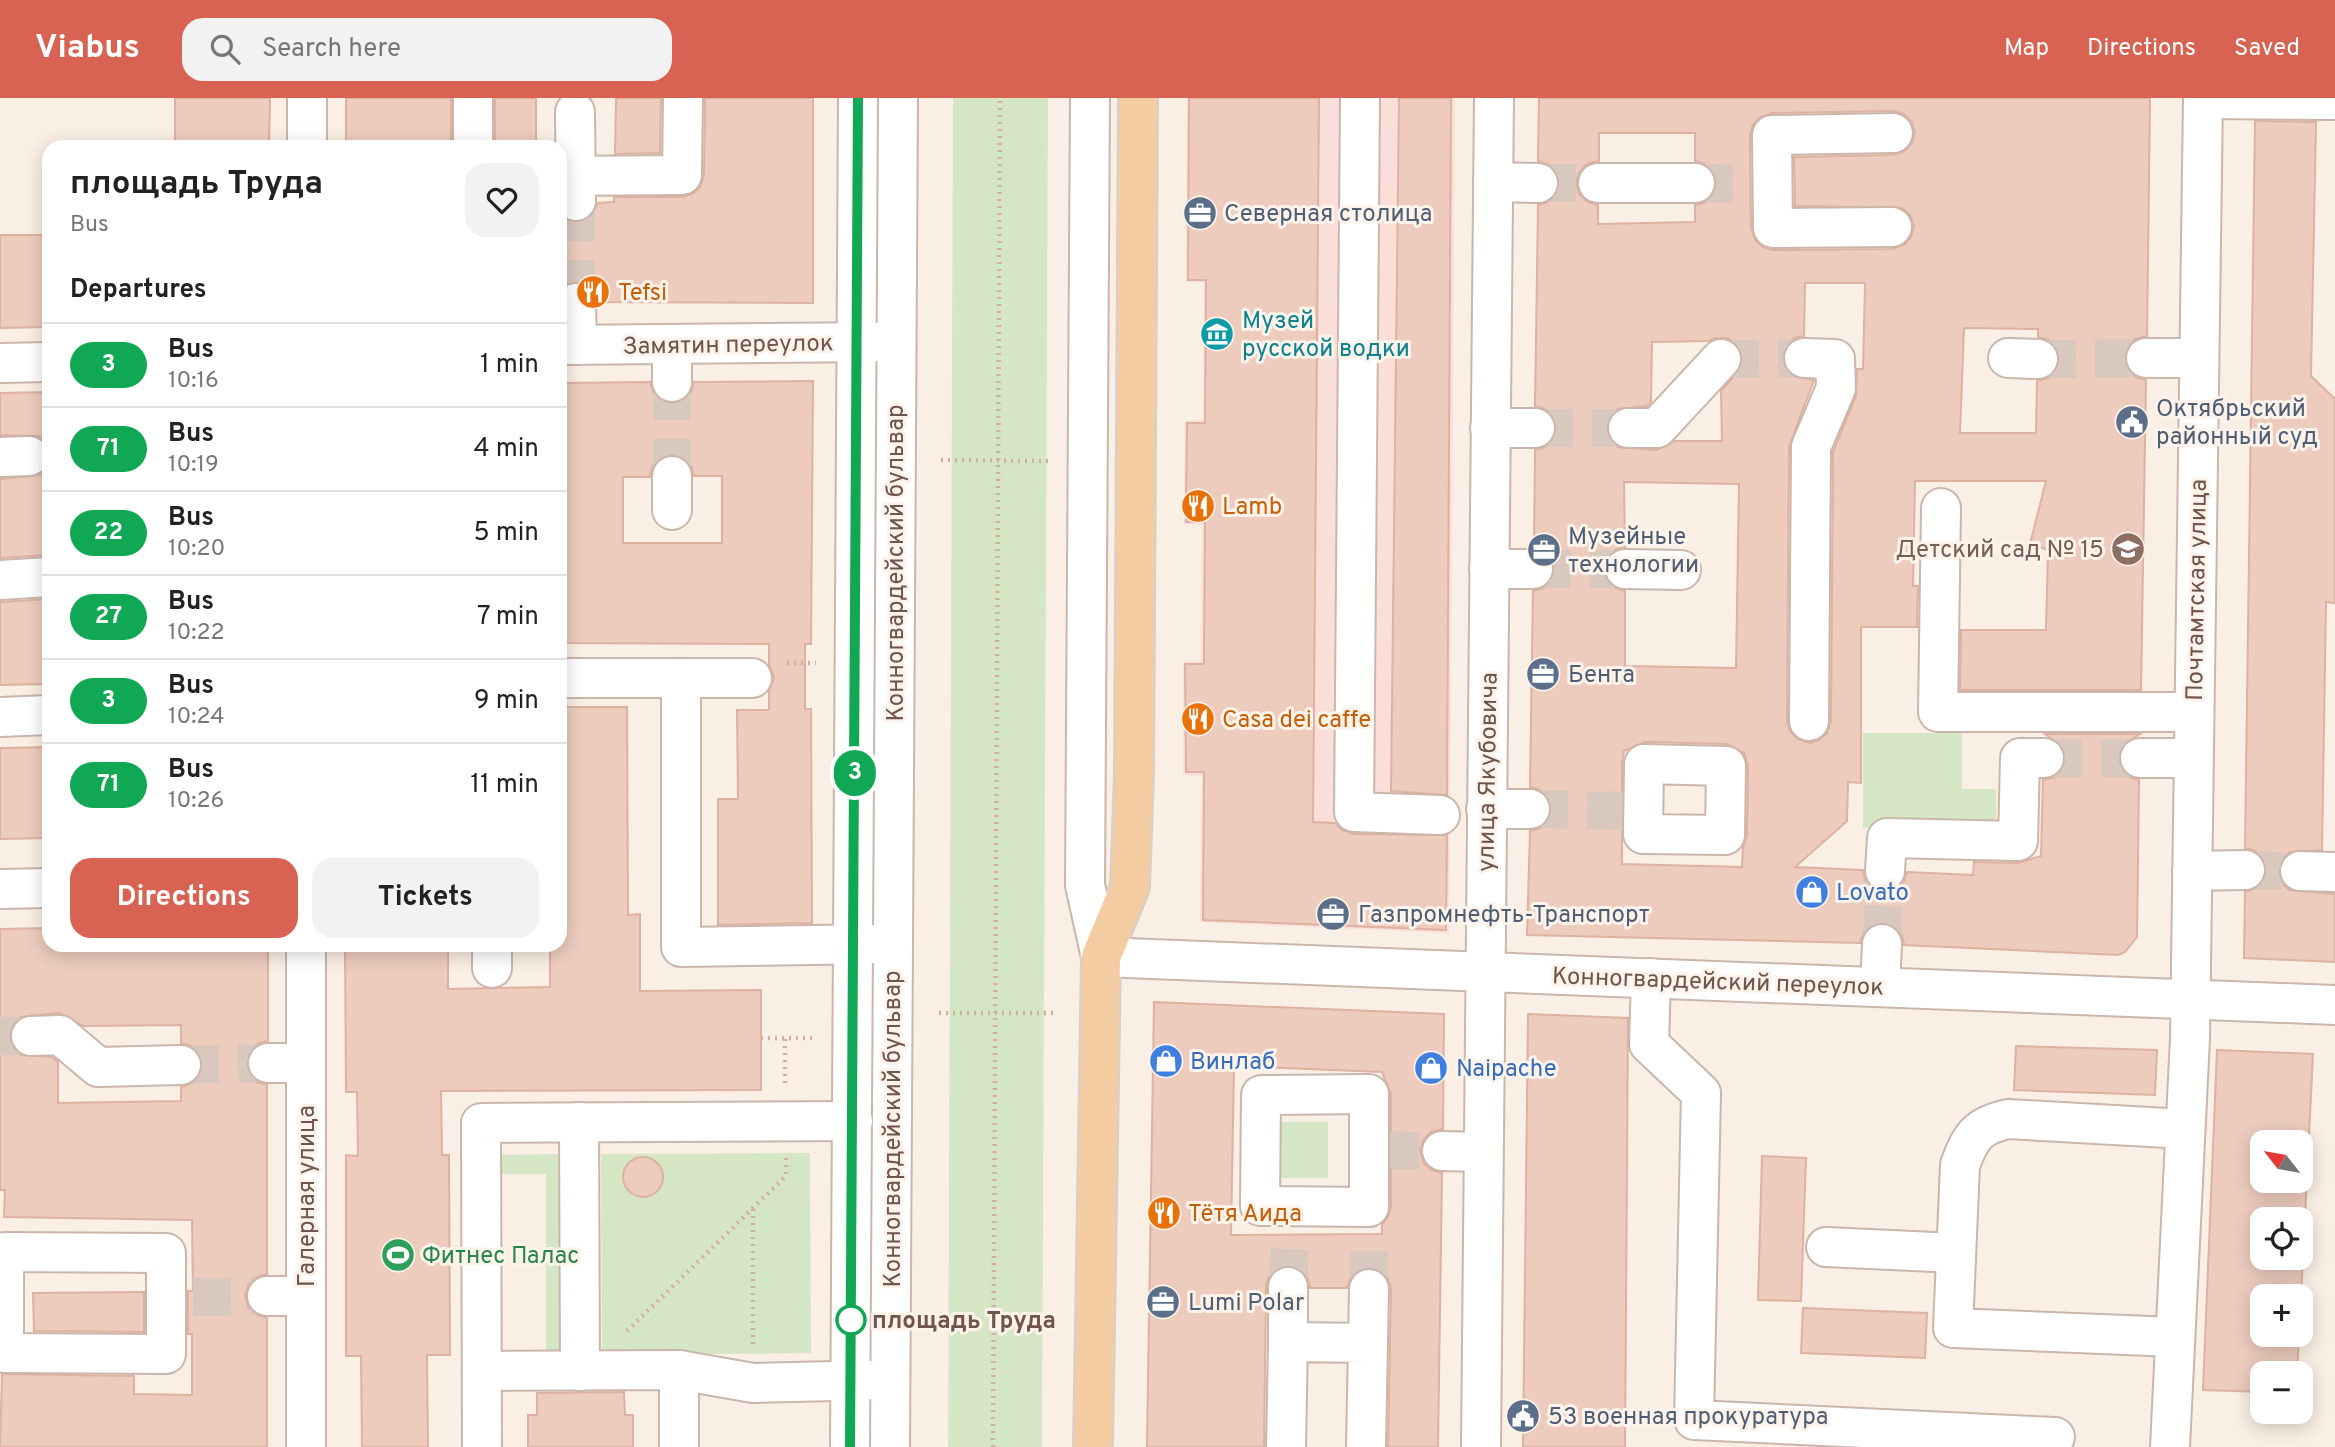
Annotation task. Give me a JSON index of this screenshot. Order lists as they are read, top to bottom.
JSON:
{
  "streets": {
    "street": [
      "Замятин переулок",
      "Конногвардейский бульвар",
      "Почтамтская улица",
      "улица Якубовича",
      "Конногвардейский переулок",
      "Галерная улица"
    ]
  },
  "crossings": [
    ["Замятин переулок", "Конногвардейский бульвар"],
    ["Почтамтская улица", "Конногвардейский переулок"],
    ["улица Якубовича", "Конногвардейский переулок"]
  ],
  "places": {
    "office": [
      "Северная столица",
      "Музейные технологии",
      "Бента",
      "Газпромнефть-Транспорт",
      "Lumi Рolar"
    ],
    "restaurant": [
      "Tefsi",
      "Lamb",
      "Casa dei caffe",
      "Тётя Аида"
    ],
    "museum": ["Музей русской водки"],
    "public building": ["Октябрьский районный суд", "53 военная прокуратура"],
    "school or university": ["Детский сад № 15"],
    "shop": ["Lovato", "Винлаб", "Naipache"],
    "sports": ["Фитнес Палас"],
    "other": ["площадь Труда"]
  },
  "lines": ["bus line 3"],
  "north": "top left",
  "page": {
    "header": "Viabus",
    "search": "Search here",
    "nav": ["Map", "Directions", "Saved"],
    "on_map": "3",
    "heading": [
      ["площадь Труда", "Bus"],
      "Departures"
    ],
    "list": [
      {
        "mark": "3",
        "name": "Bus",
        "note": "10:16",
        "value": "1 min"
      },
      {
        "mark": "71",
        "name": "Bus",
        "note": "10:19",
        "value": "4 min"
      },
      {
        "mark": "22",
        "name": "Bus",
        "note": "10:20",
        "value": "5 min"
      },
      {
        "mark": "27",
        "name": "Bus",
        "note": "10:22",
        "value": "7 min"
      },
      {
        "mark": "3",
        "name": "Bus",
        "note": "10:24",
        "value": "9 min"
      },
      {
        "mark": "71",
        "name": "Bus",
        "note": "10:26",
        "value": "11 min"
      }
    ],
    "buttons": ["Directions", "Tickets"],
    "map_buttons": ["+", "−"]
  }
}
